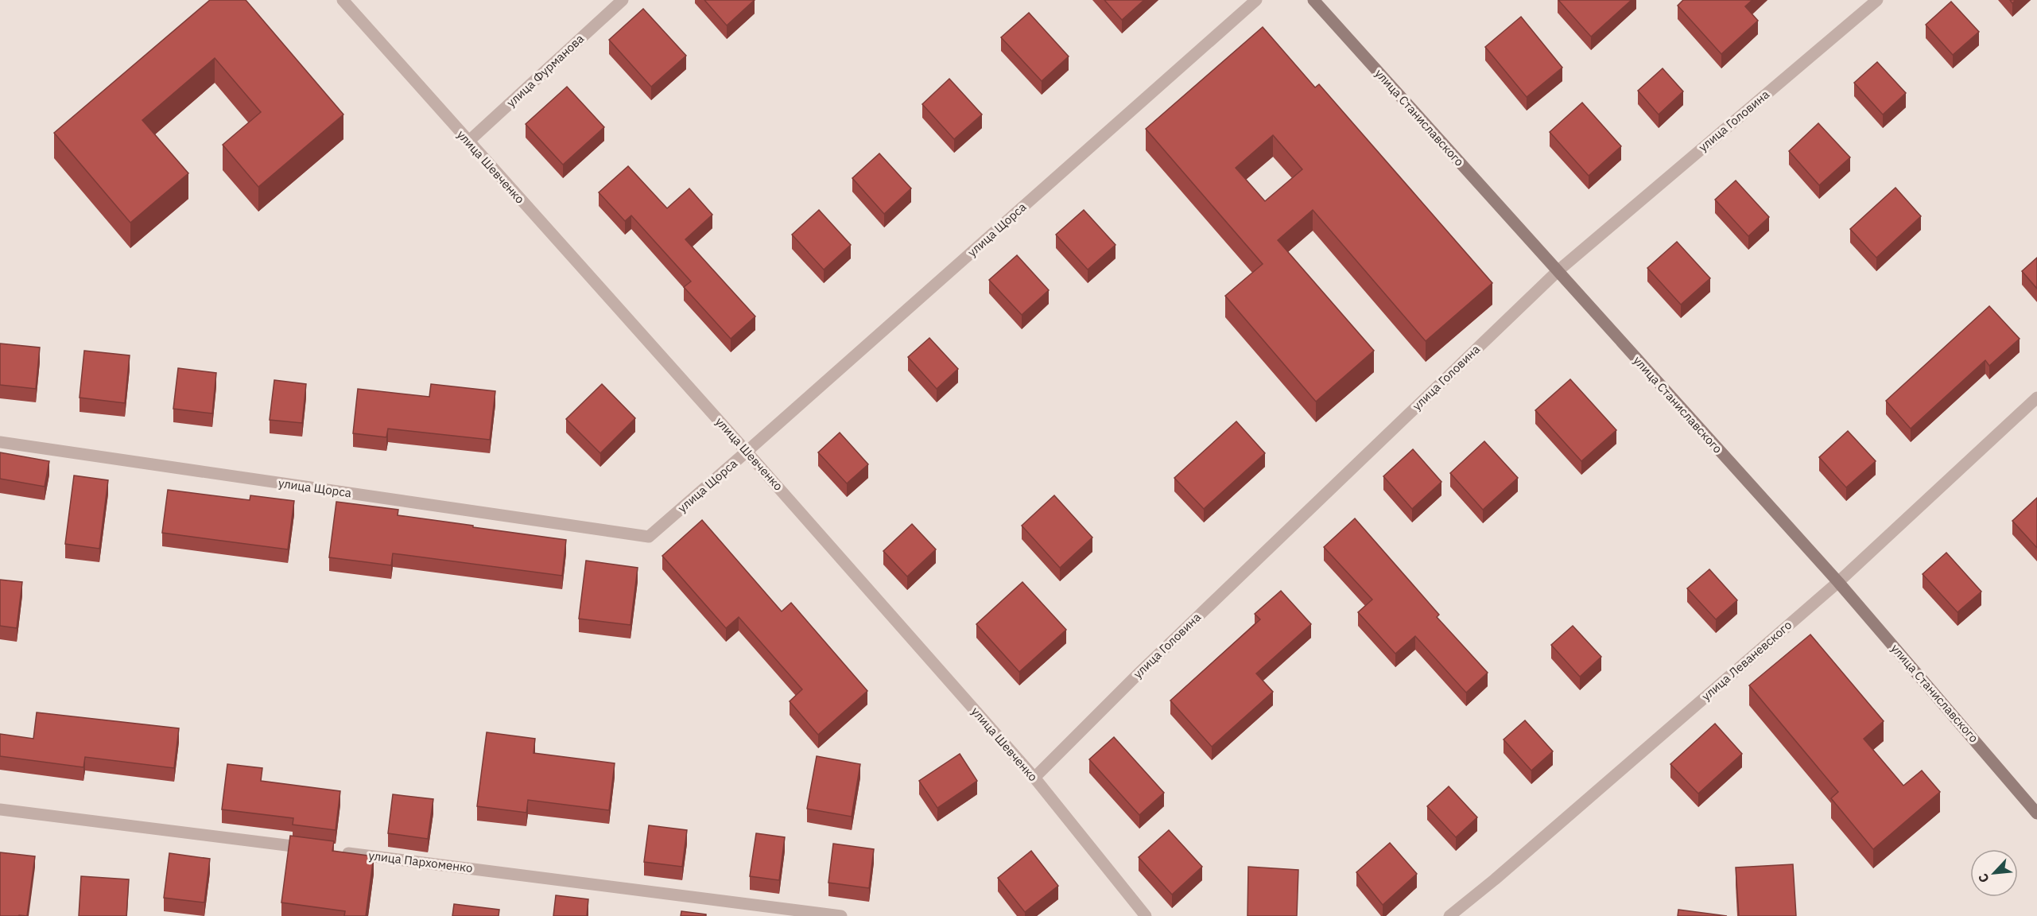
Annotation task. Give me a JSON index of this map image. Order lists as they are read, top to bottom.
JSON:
{
  "streets": {
    "street": [
      "улица Фурманова",
      "улица Станиславского",
      "улица Головина",
      "улица Шевченко",
      "улица Щорса",
      "улица Леваневского",
      "улица Пархоменко"
    ]
  },
  "crossings": [
    ["улица Фурманова", "улица Шевченко"],
    ["улица Станиславского", "улица Головина"],
    ["улица Станиславского", "улица Леваневского"],
    ["улица Головина", "улица Шевченко"],
    ["улица Шевченко", "улица Щорса"]
  ],
  "north": "bottom left"
}
